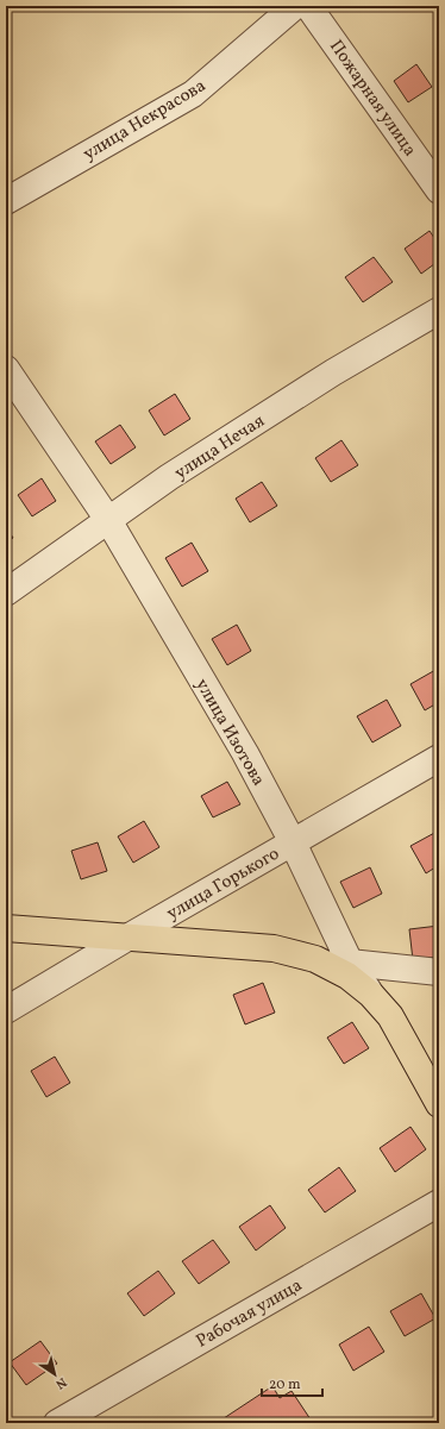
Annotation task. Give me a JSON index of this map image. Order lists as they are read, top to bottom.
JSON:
{
  "streets": {
    "main road": ["улица Изотова"],
    "street": [
      "Пожарная улица",
      "улица Некрасова",
      "улица Нечая",
      "улица Горького",
      "Рабочая улица"
    ]
  },
  "crossings": [
    ["улица Нечая", "улица Изотова"],
    ["улица Изотова", "улица Горького"]
  ],
  "scale_bar": "20 m",
  "north": "bottom right"
}
